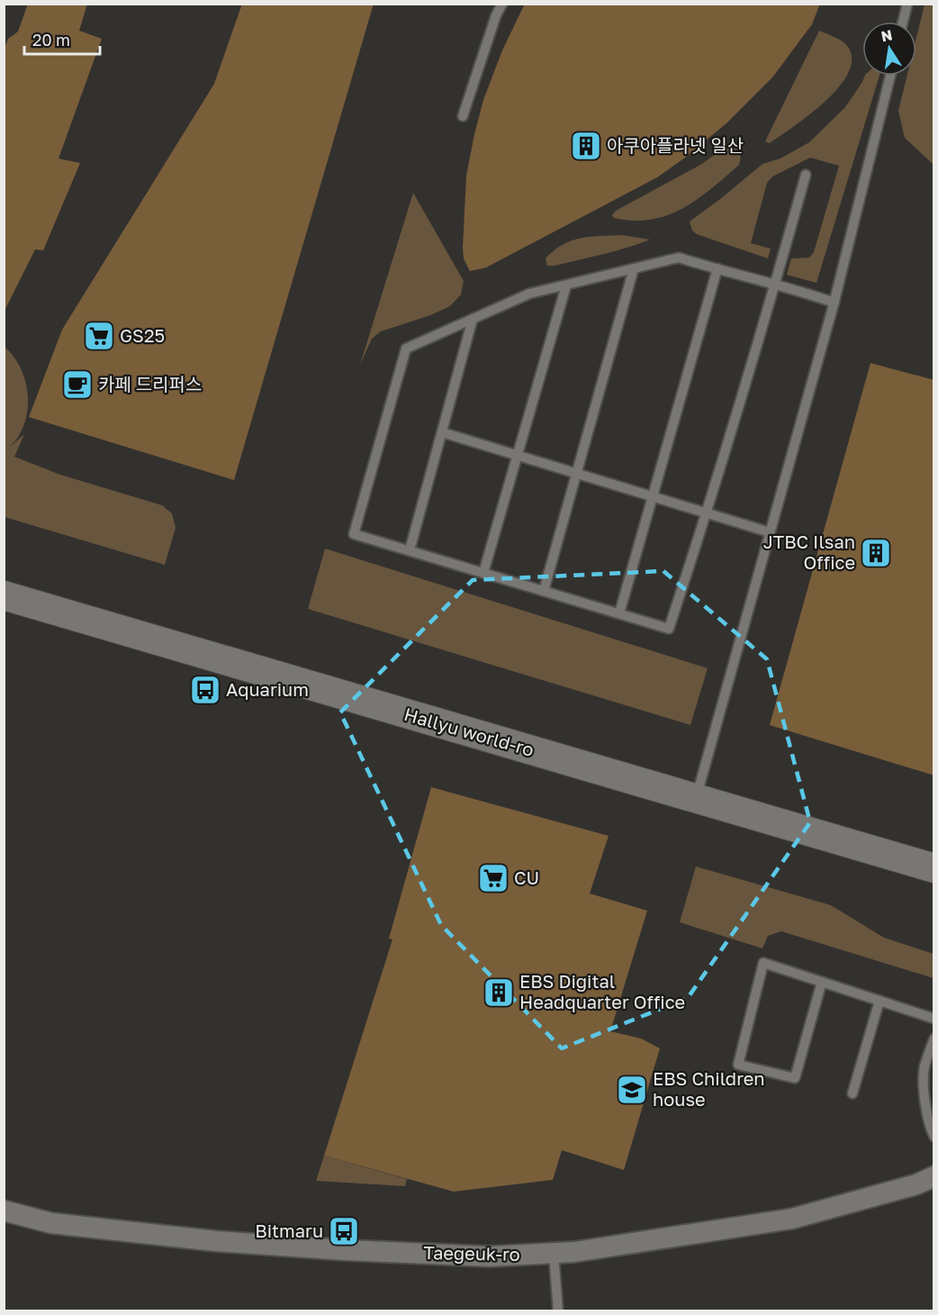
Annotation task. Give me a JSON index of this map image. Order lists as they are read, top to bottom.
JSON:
{
  "streets": {
    "main road": ["Hallyu world-ro"],
    "street": ["Taegeuk-ro"]
  },
  "places": {
    "building": ["아쿠아플라넷 일산", "JTBC Ilsan Office", "EBS Digital Headquarter Office"],
    "supermarket": ["GS25", "CU"],
    "cafe": ["카페 드리퍼스"],
    "bus stop": ["Aquarium", "Bitmaru"],
    "school or university": ["EBS Children house"]
  },
  "scale_bar": "20 m",
  "north": "top"
}
